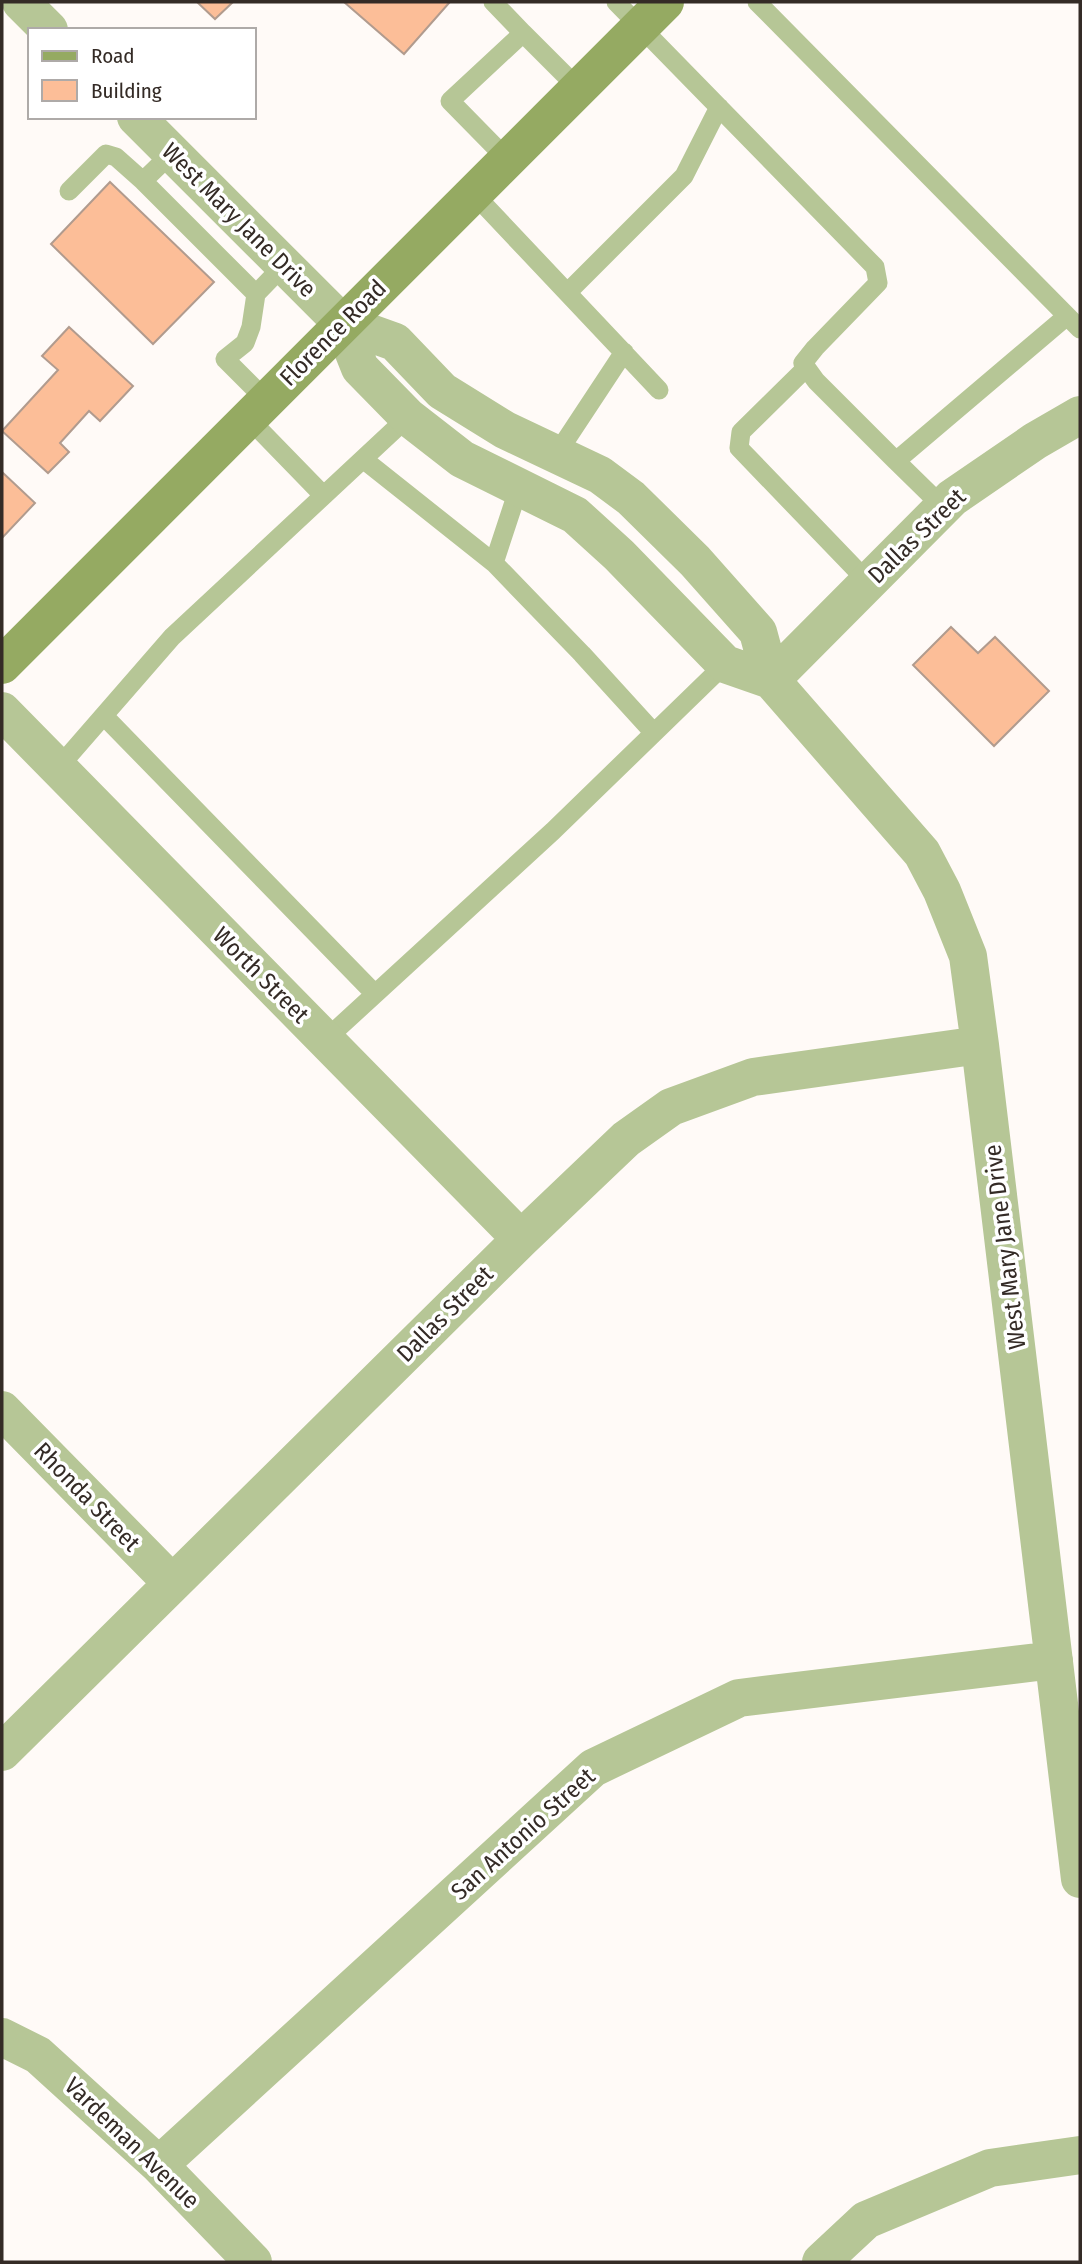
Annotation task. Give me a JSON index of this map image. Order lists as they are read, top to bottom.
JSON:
{
  "streets": {
    "street": [
      "West Mary Jane Drive",
      "Florence Road",
      "Dallas Street",
      "Worth Street",
      "Rhonda Street",
      "San Antonio Street",
      "Vardeman Avenue"
    ]
  },
  "crossings": [
    ["West Mary Jane Drive", "Florence Road"],
    ["West Mary Jane Drive", "Dallas Street"],
    ["West Mary Jane Drive", "San Antonio Street"],
    ["Dallas Street", "Worth Street"],
    ["Dallas Street", "Rhonda Street"],
    ["San Antonio Street", "Vardeman Avenue"]
  ],
  "legend": ["Road", "Building"]
}
